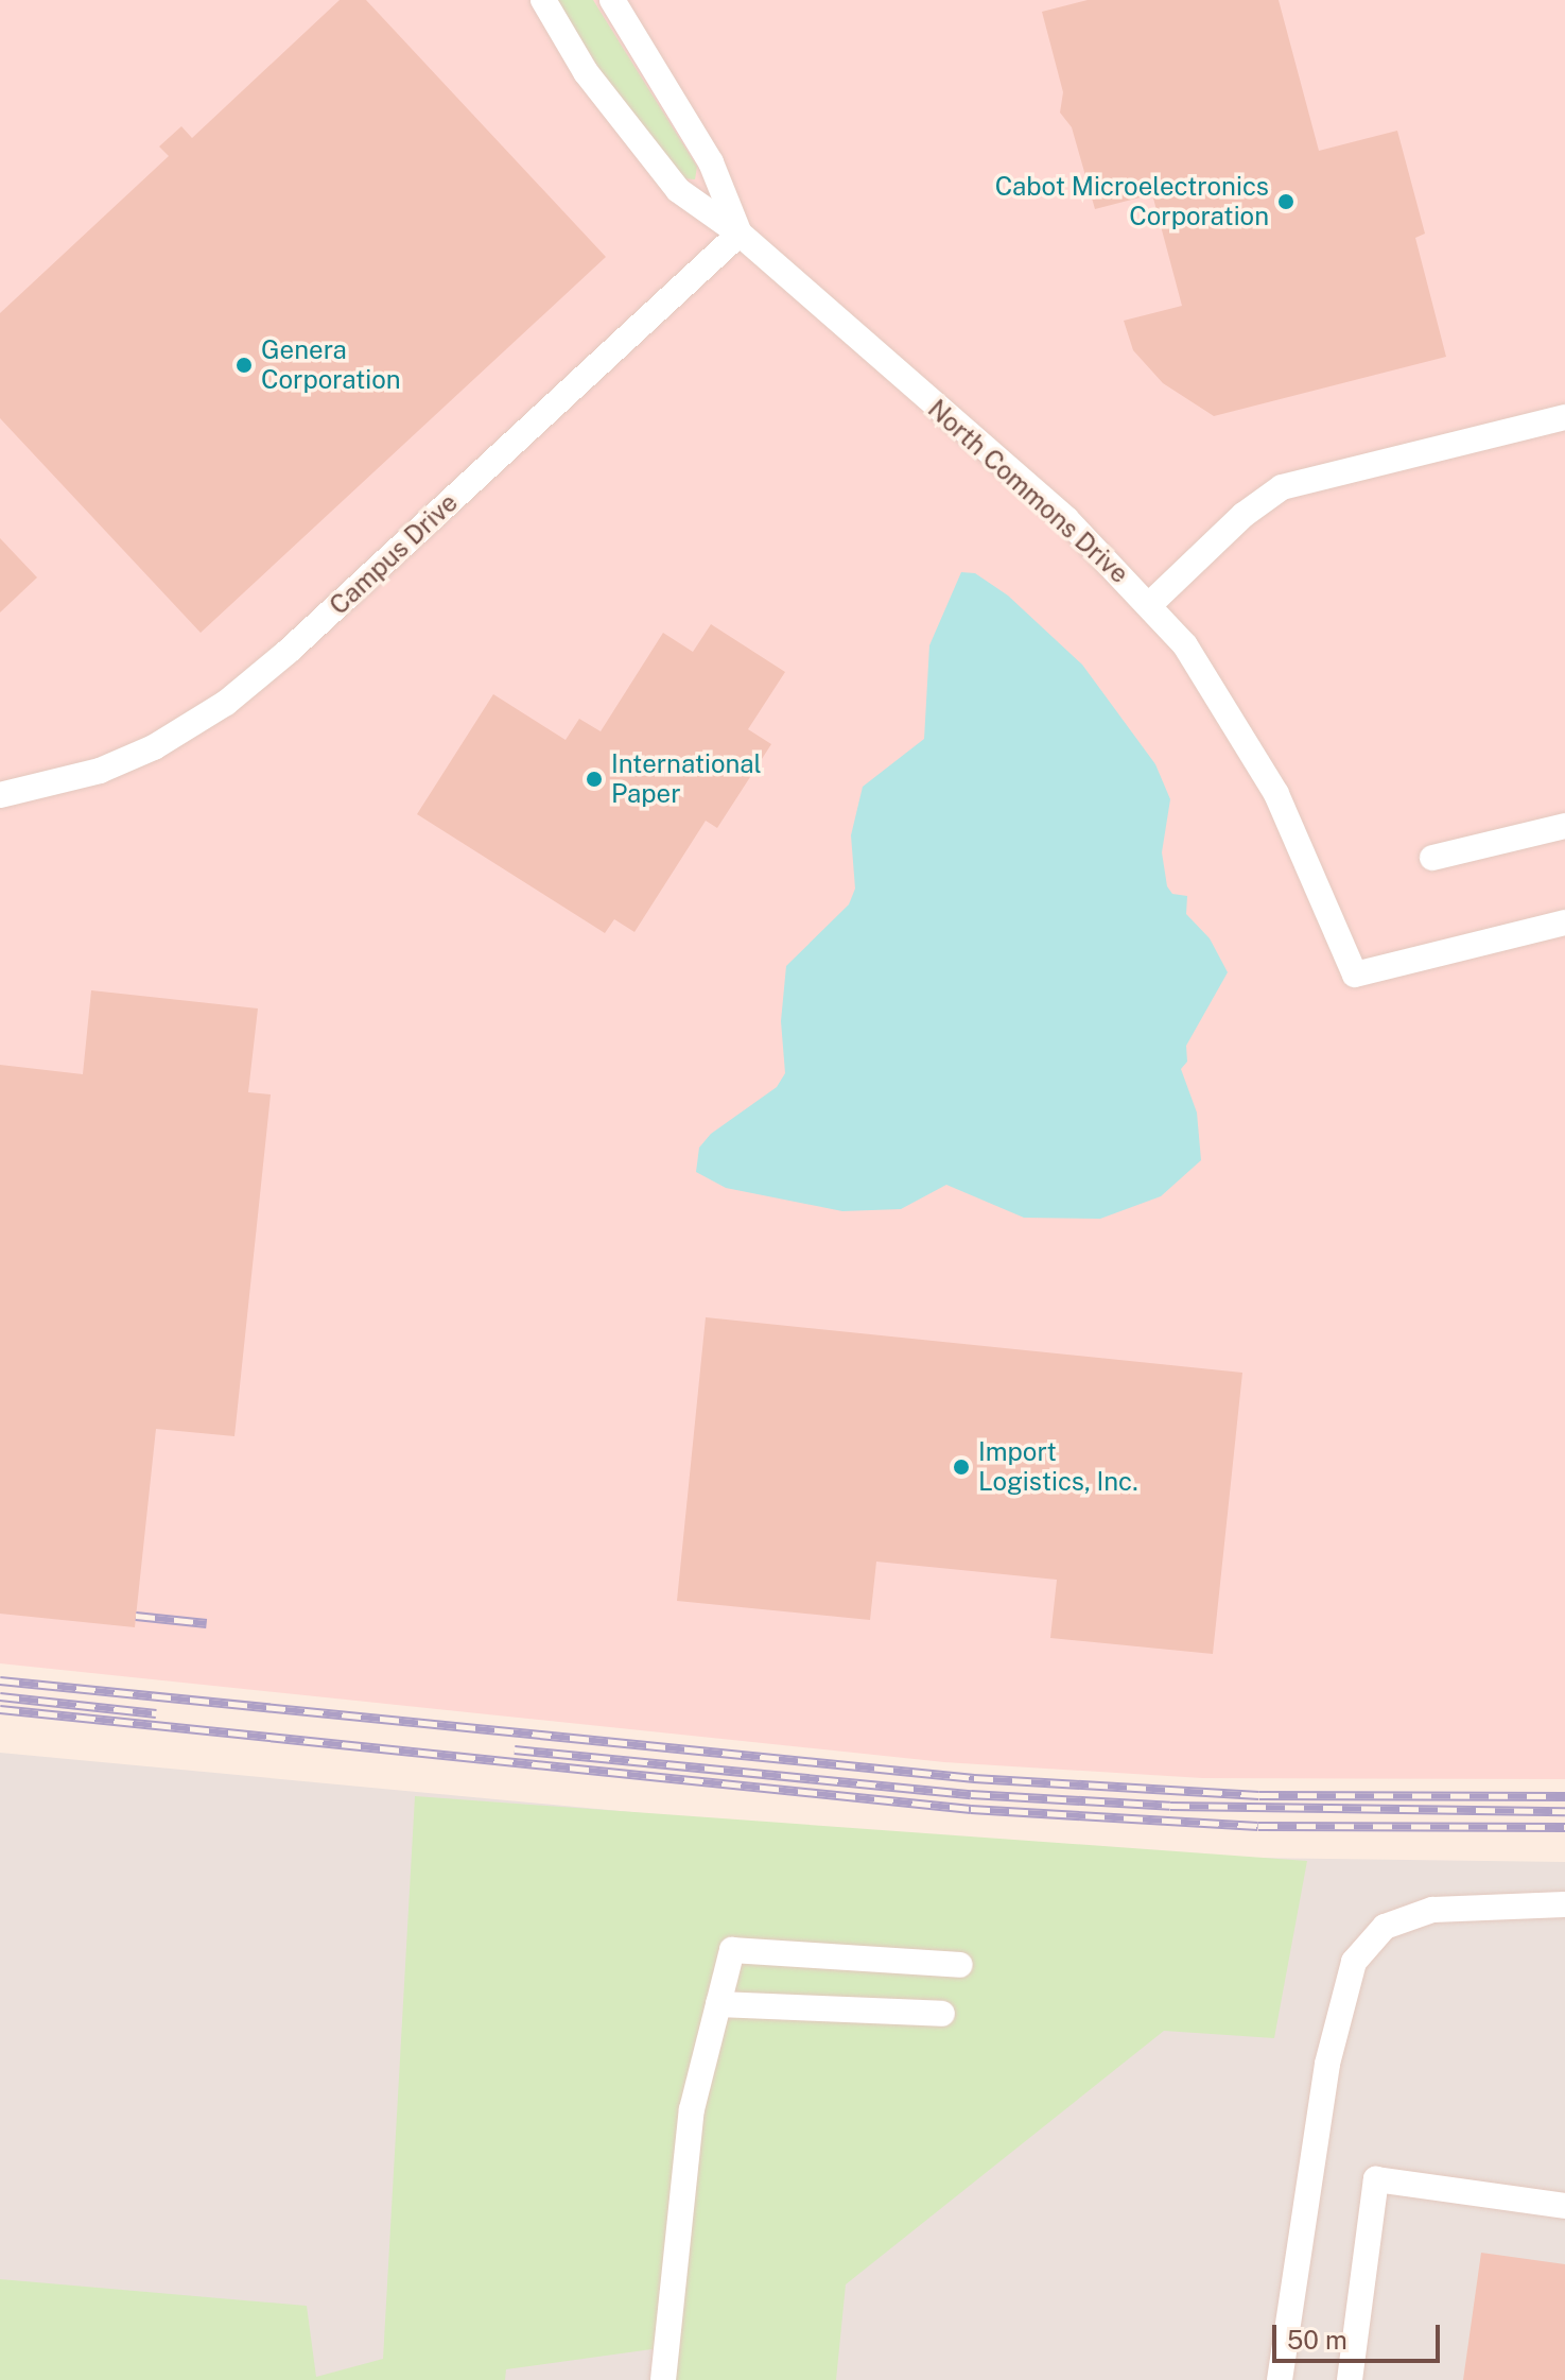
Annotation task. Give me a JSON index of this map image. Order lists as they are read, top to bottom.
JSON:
{
  "streets": {
    "street": ["North Commons Drive", "Campus Drive"]
  },
  "crossings": [
    ["North Commons Drive", "Campus Drive"]
  ],
  "places": [
    "Cabot Microelectronics Corporation",
    "Genera Corporation",
    "International Paper",
    "Import Logistics, Inc."
  ],
  "scale_bar": "50 m"
}
